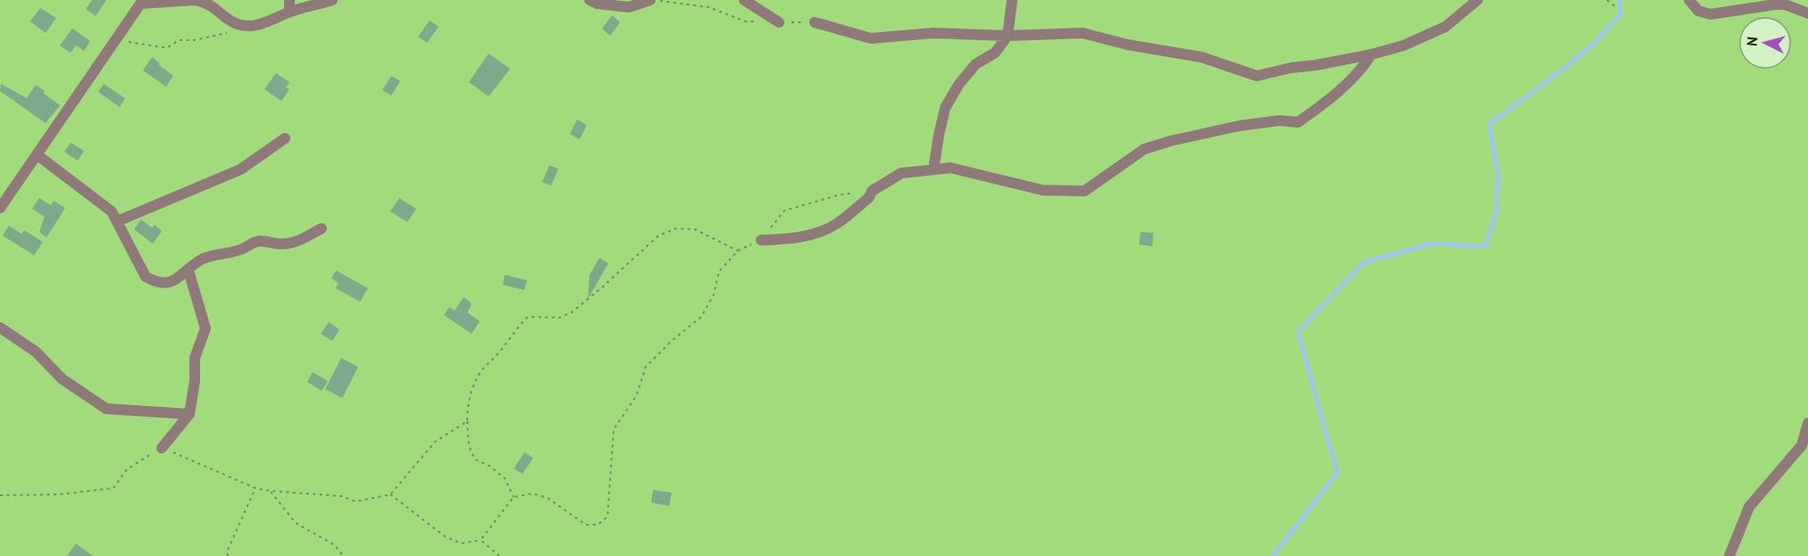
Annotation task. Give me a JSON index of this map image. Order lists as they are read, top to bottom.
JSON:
{
  "north": "left"
}
